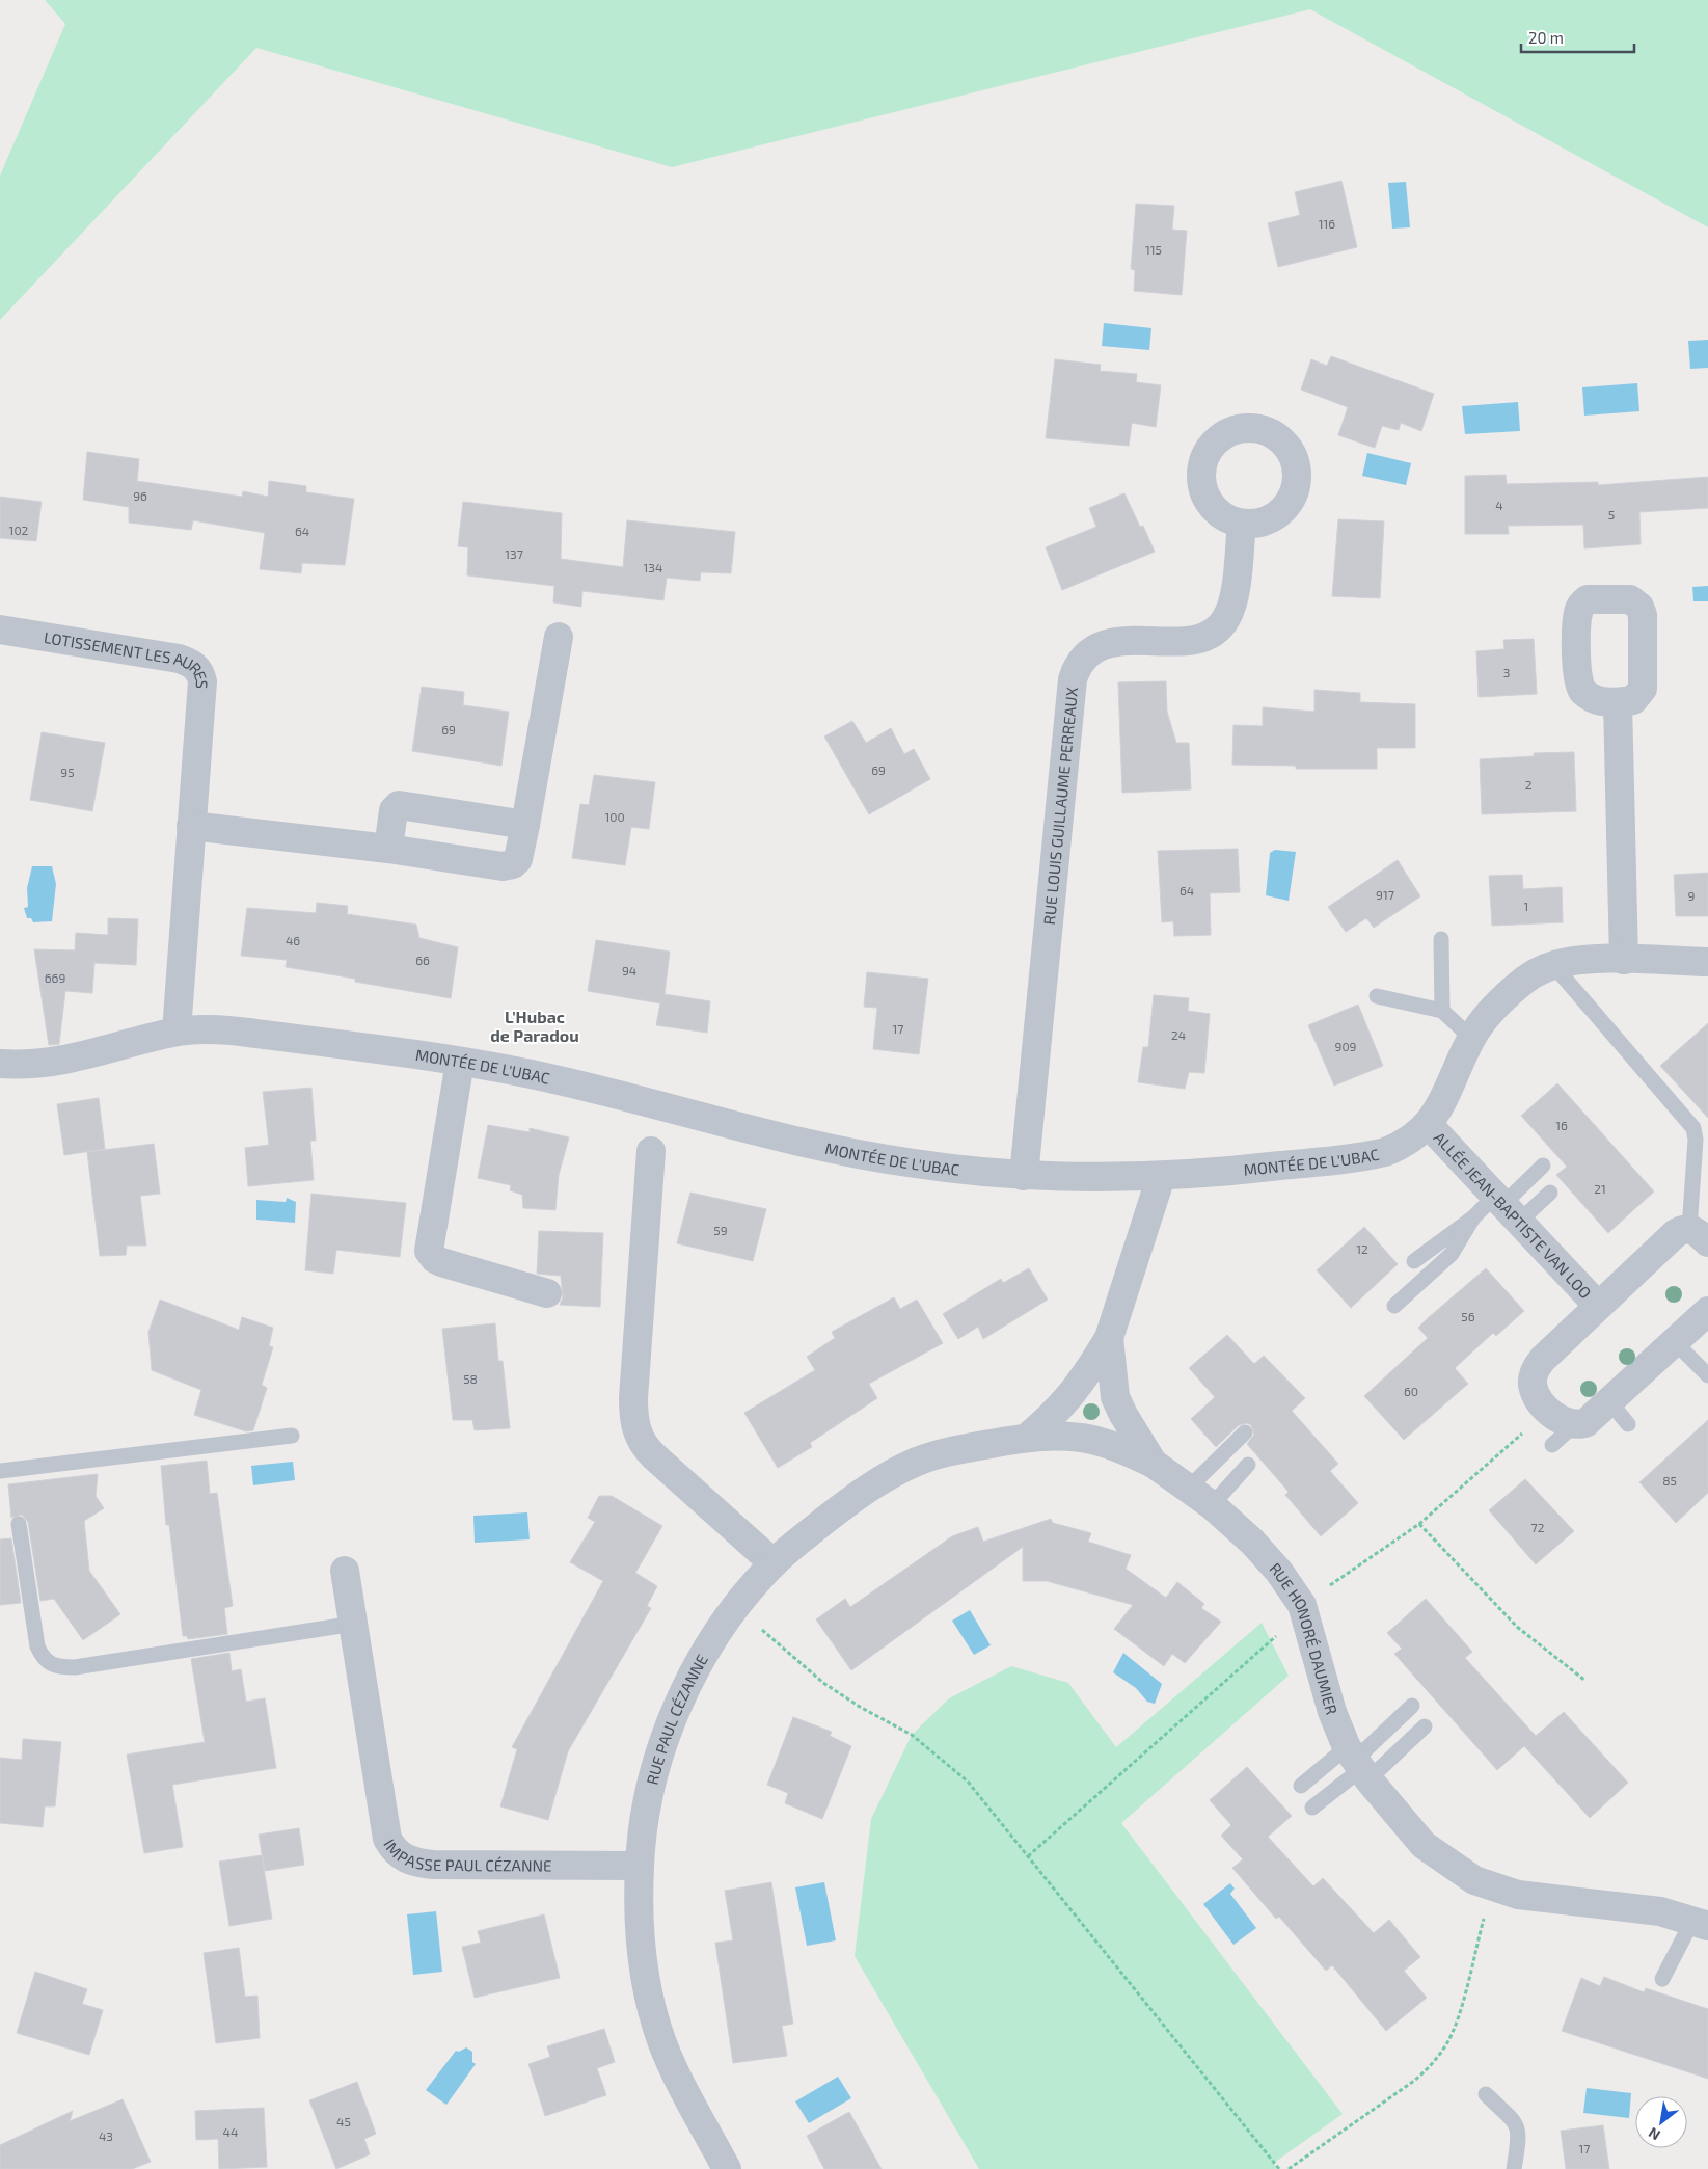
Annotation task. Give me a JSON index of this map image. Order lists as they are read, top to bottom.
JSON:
{
  "streets": {
    "street": [
      "LOTISSEMENT LES AURES",
      "RUE LOUIS GUILLAUME PERREAUX",
      "MONTÉE DE L'UBAC",
      "ALLÉE JEAN-BAPTISTE VAN LOO",
      "RUE HONORÉ DAUMIER",
      "RUE PAUL CÉZANNE",
      "IMPASSE PAUL CÉZANNE"
    ]
  },
  "crossings": [
    ["LOTISSEMENT LES AURES", "MONTÉE DE L'UBAC"],
    ["RUE LOUIS GUILLAUME PERREAUX", "MONTÉE DE L'UBAC"],
    ["MONTÉE DE L'UBAC", "ALLÉE JEAN-BAPTISTE VAN LOO"],
    ["MONTÉE DE L'UBAC", "RUE HONORÉ DAUMIER"],
    ["RUE HONORÉ DAUMIER", "RUE PAUL CÉZANNE"],
    ["RUE PAUL CÉZANNE", "IMPASSE PAUL CÉZANNE"]
  ],
  "districts": ["L'Hubac de Paradou"],
  "house_numbers": [
    "116",
    "115",
    "96",
    "4",
    "5",
    "102",
    "64",
    "137",
    "134",
    "3",
    "69",
    "69",
    "95",
    "2",
    "100",
    "64",
    "917",
    "9",
    "1",
    "46",
    "66",
    "94",
    "669",
    "17",
    "24",
    "909",
    "16",
    "21",
    "59",
    "12",
    "56",
    "58",
    "60",
    "85",
    "72",
    "45",
    "44",
    "43",
    "17"
  ],
  "scale_bar": "20 m",
  "north": "bottom left"
}
